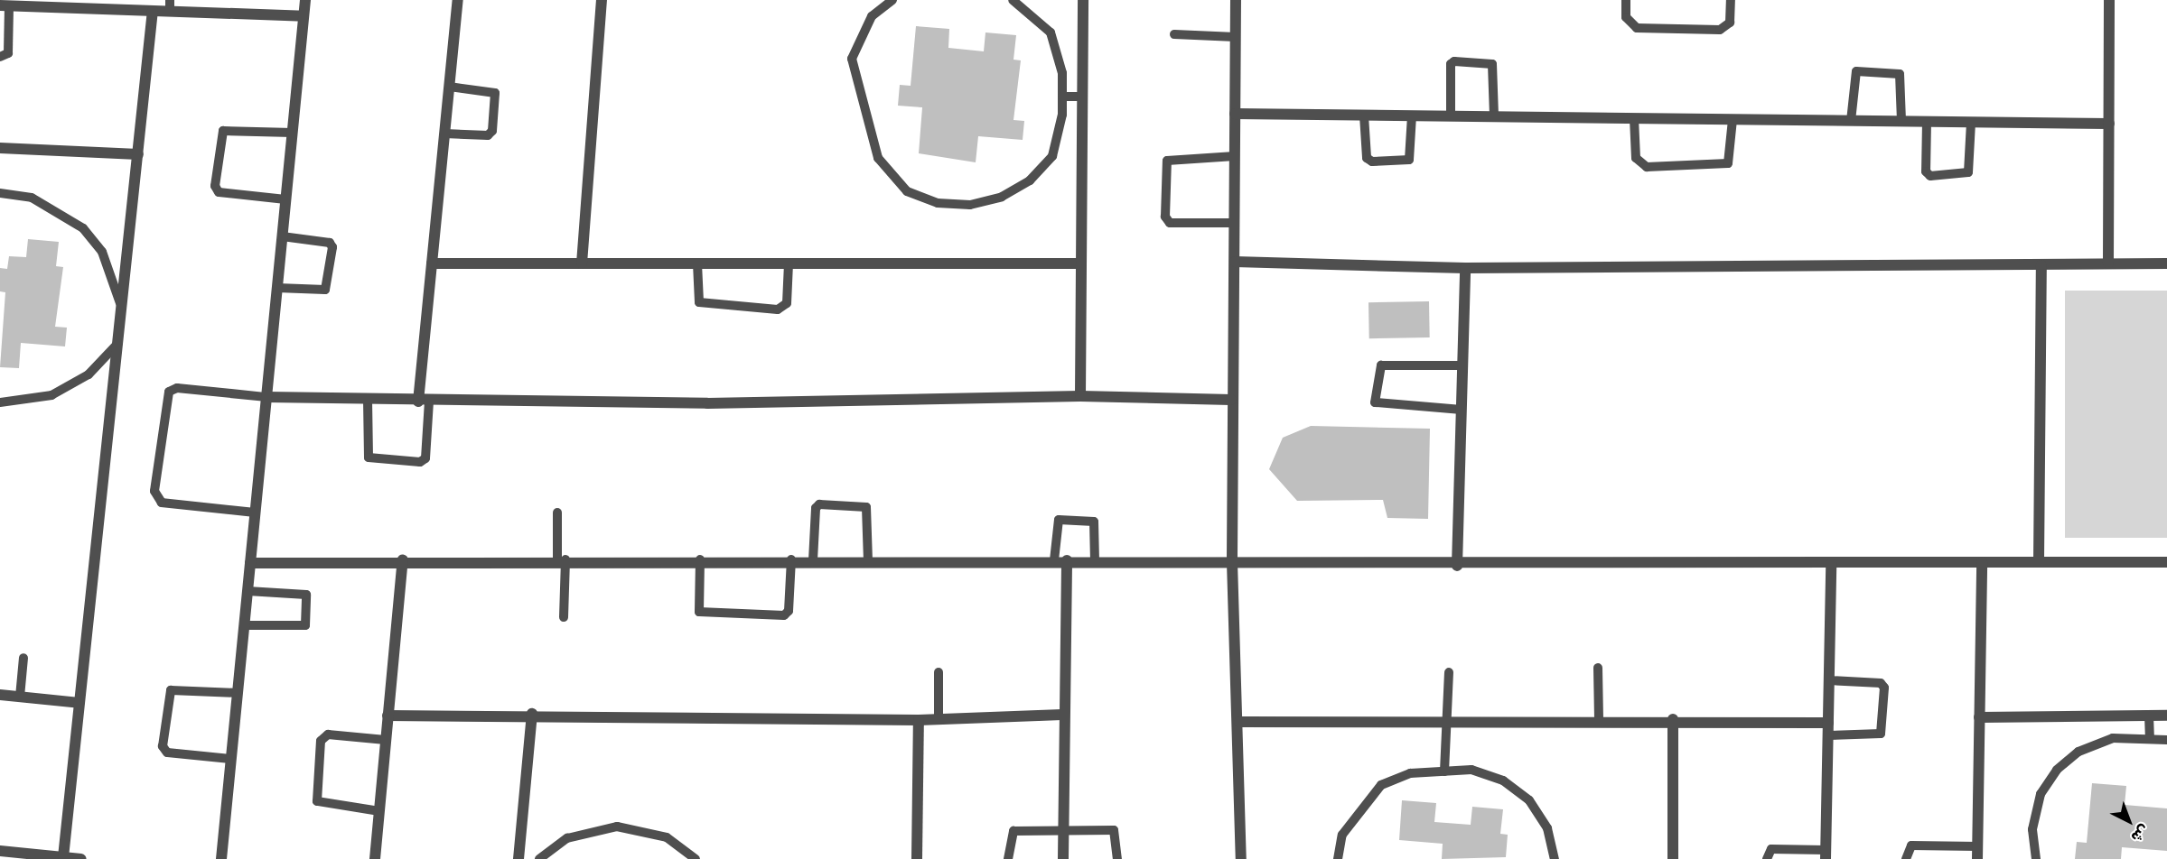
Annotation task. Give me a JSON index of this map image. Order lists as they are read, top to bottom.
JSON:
{
  "north": "bottom right"
}
